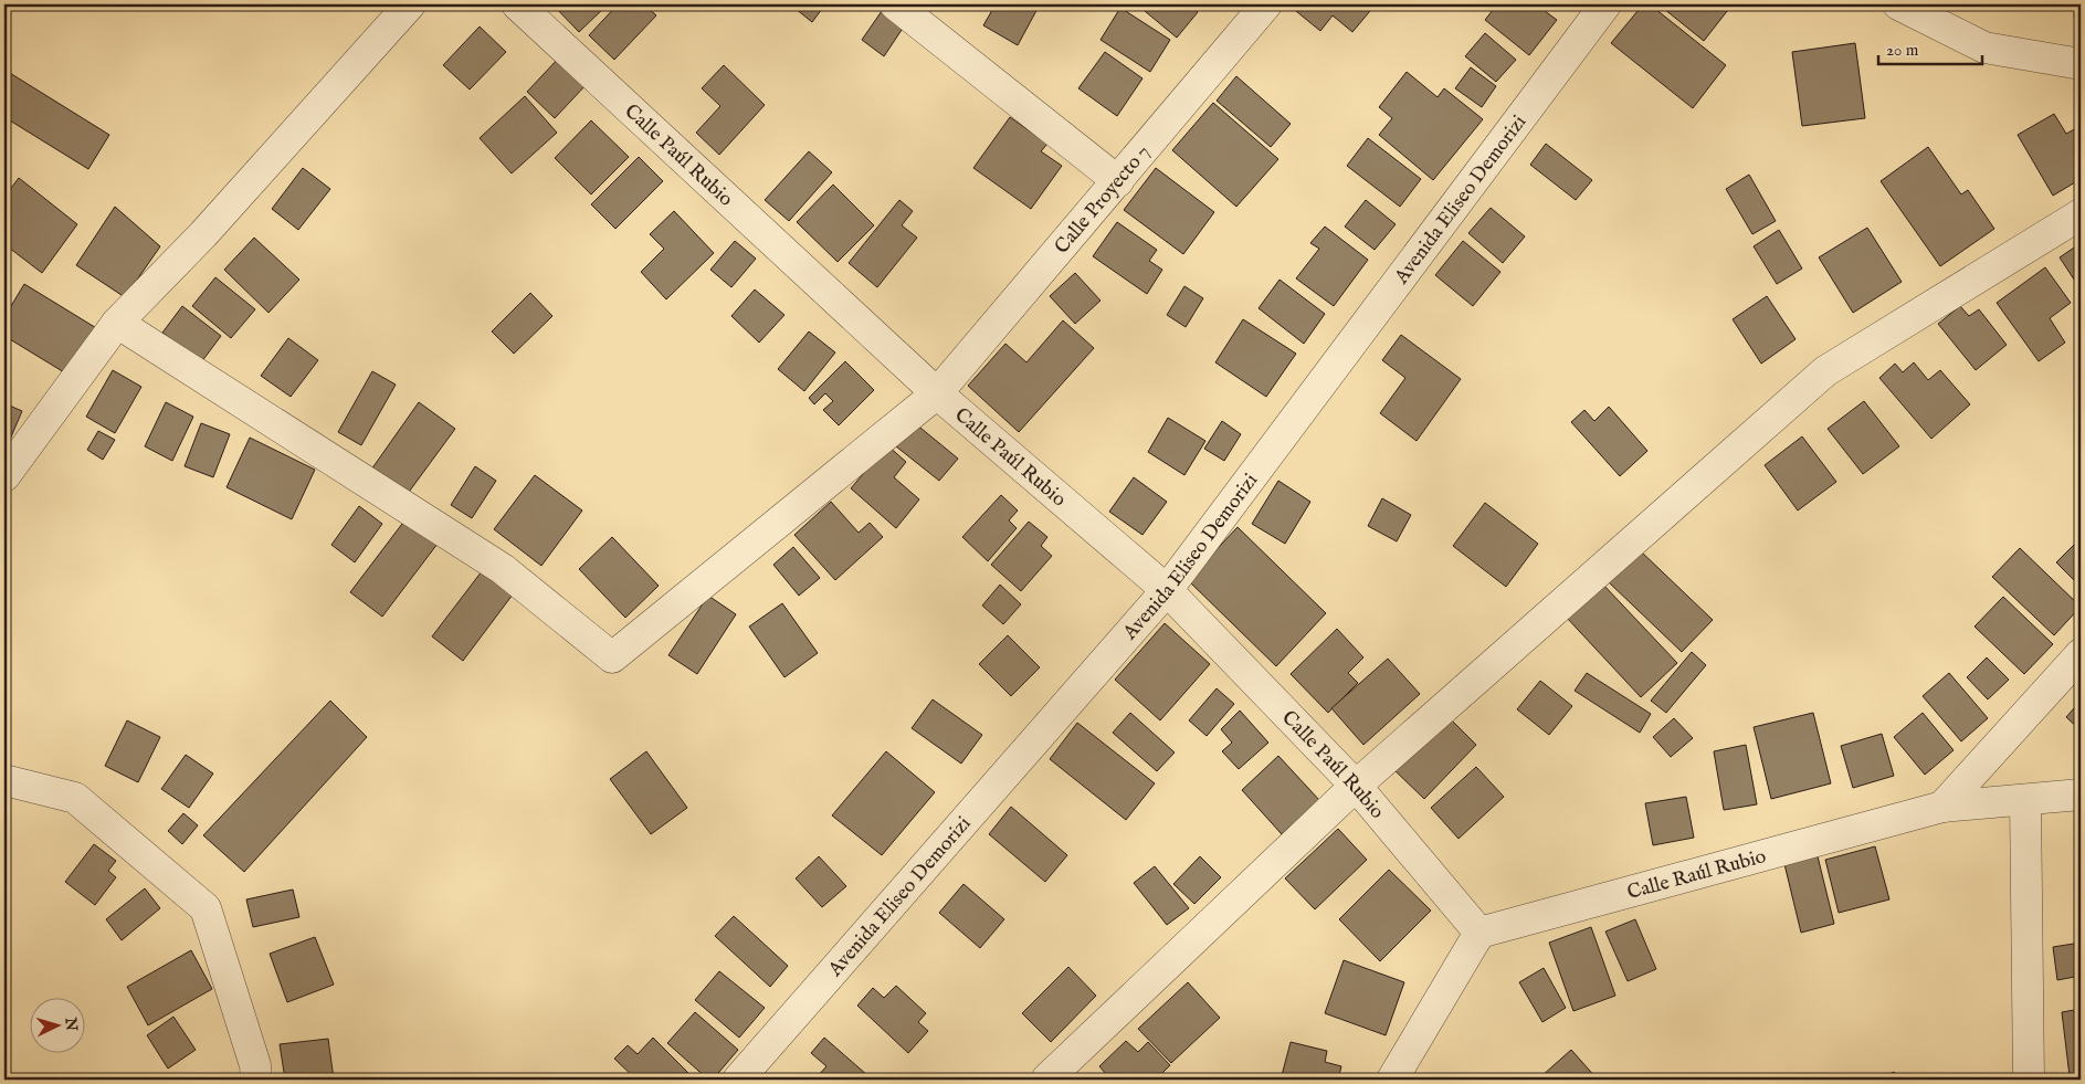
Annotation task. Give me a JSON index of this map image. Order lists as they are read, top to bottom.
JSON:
{
  "streets": {
    "street": [
      "Calle Paúl Rubio",
      "Calle Proyecto 7",
      "Avenida Eliseo Demorizi",
      "Calle Raúl Rubio"
    ]
  },
  "crossings": [
    ["Calle Paúl Rubio", "Calle Proyecto 7"],
    ["Calle Paúl Rubio", "Avenida Eliseo Demorizi"],
    ["Calle Paúl Rubio", "Calle Raúl Rubio"]
  ],
  "scale_bar": "20 m",
  "north": "right"
}
